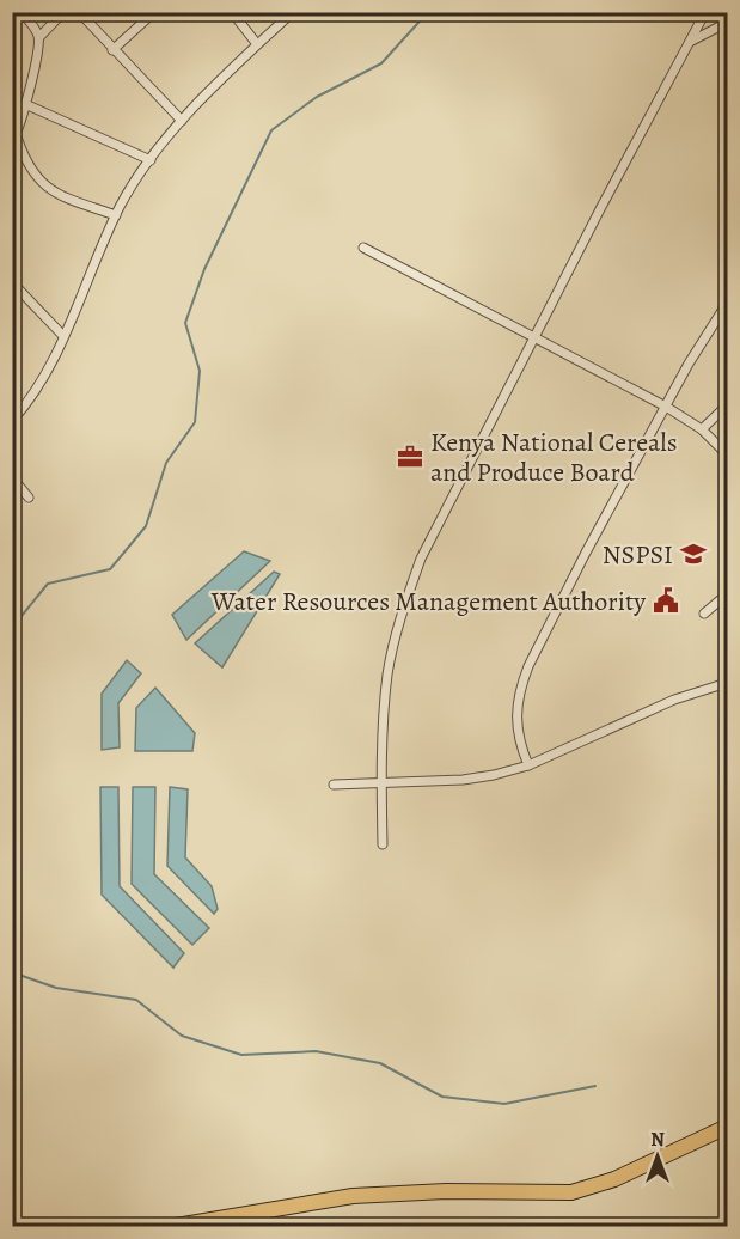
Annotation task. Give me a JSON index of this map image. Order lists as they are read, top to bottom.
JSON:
{
  "places": {
    "office": ["Kenya National Cereals and Produce Board"],
    "school or university": ["NSPSI"],
    "public building": ["Water Resources Management Authority"]
  },
  "north": "top"
}
